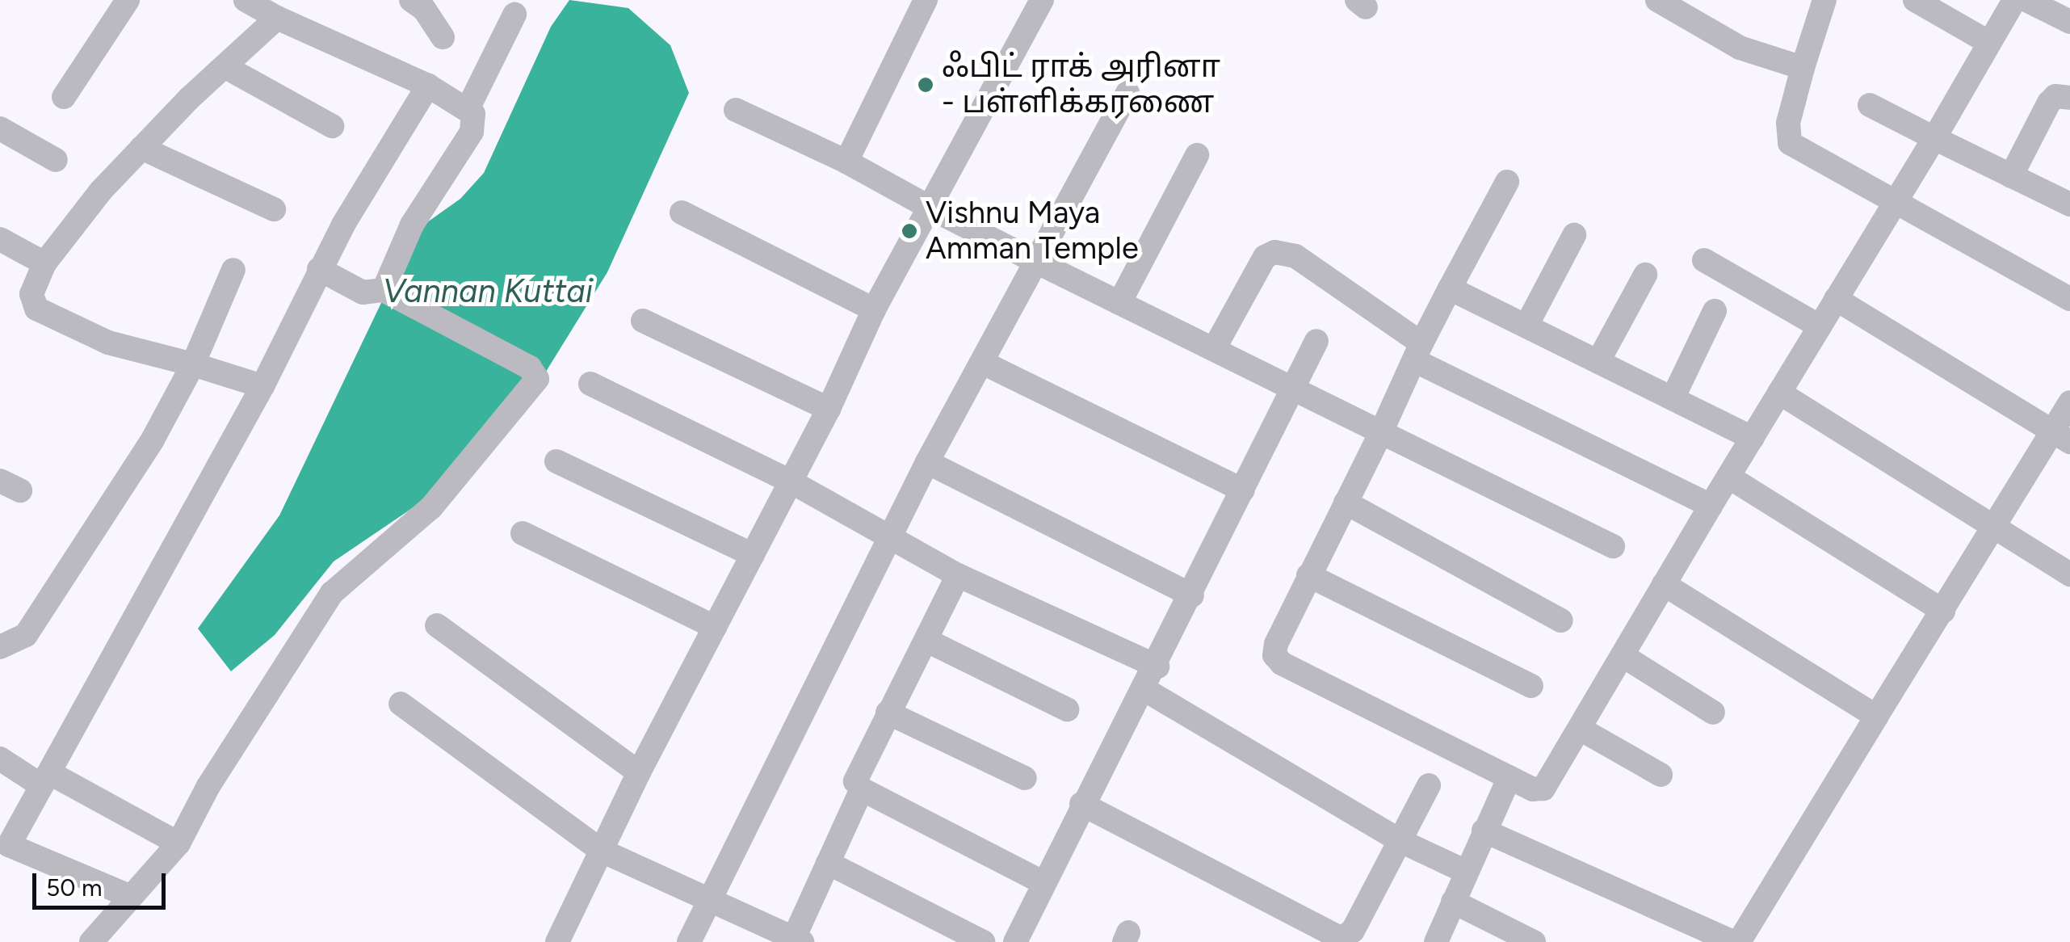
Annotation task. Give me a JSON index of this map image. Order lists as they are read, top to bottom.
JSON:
{
  "water": ["Vannan Kuttai"],
  "places": ["ஃபிட் ராக் அரினா - பள்ளிக்கரணை", "Vishnu Maya Amman Temple"],
  "scale_bar": "50 m"
}
